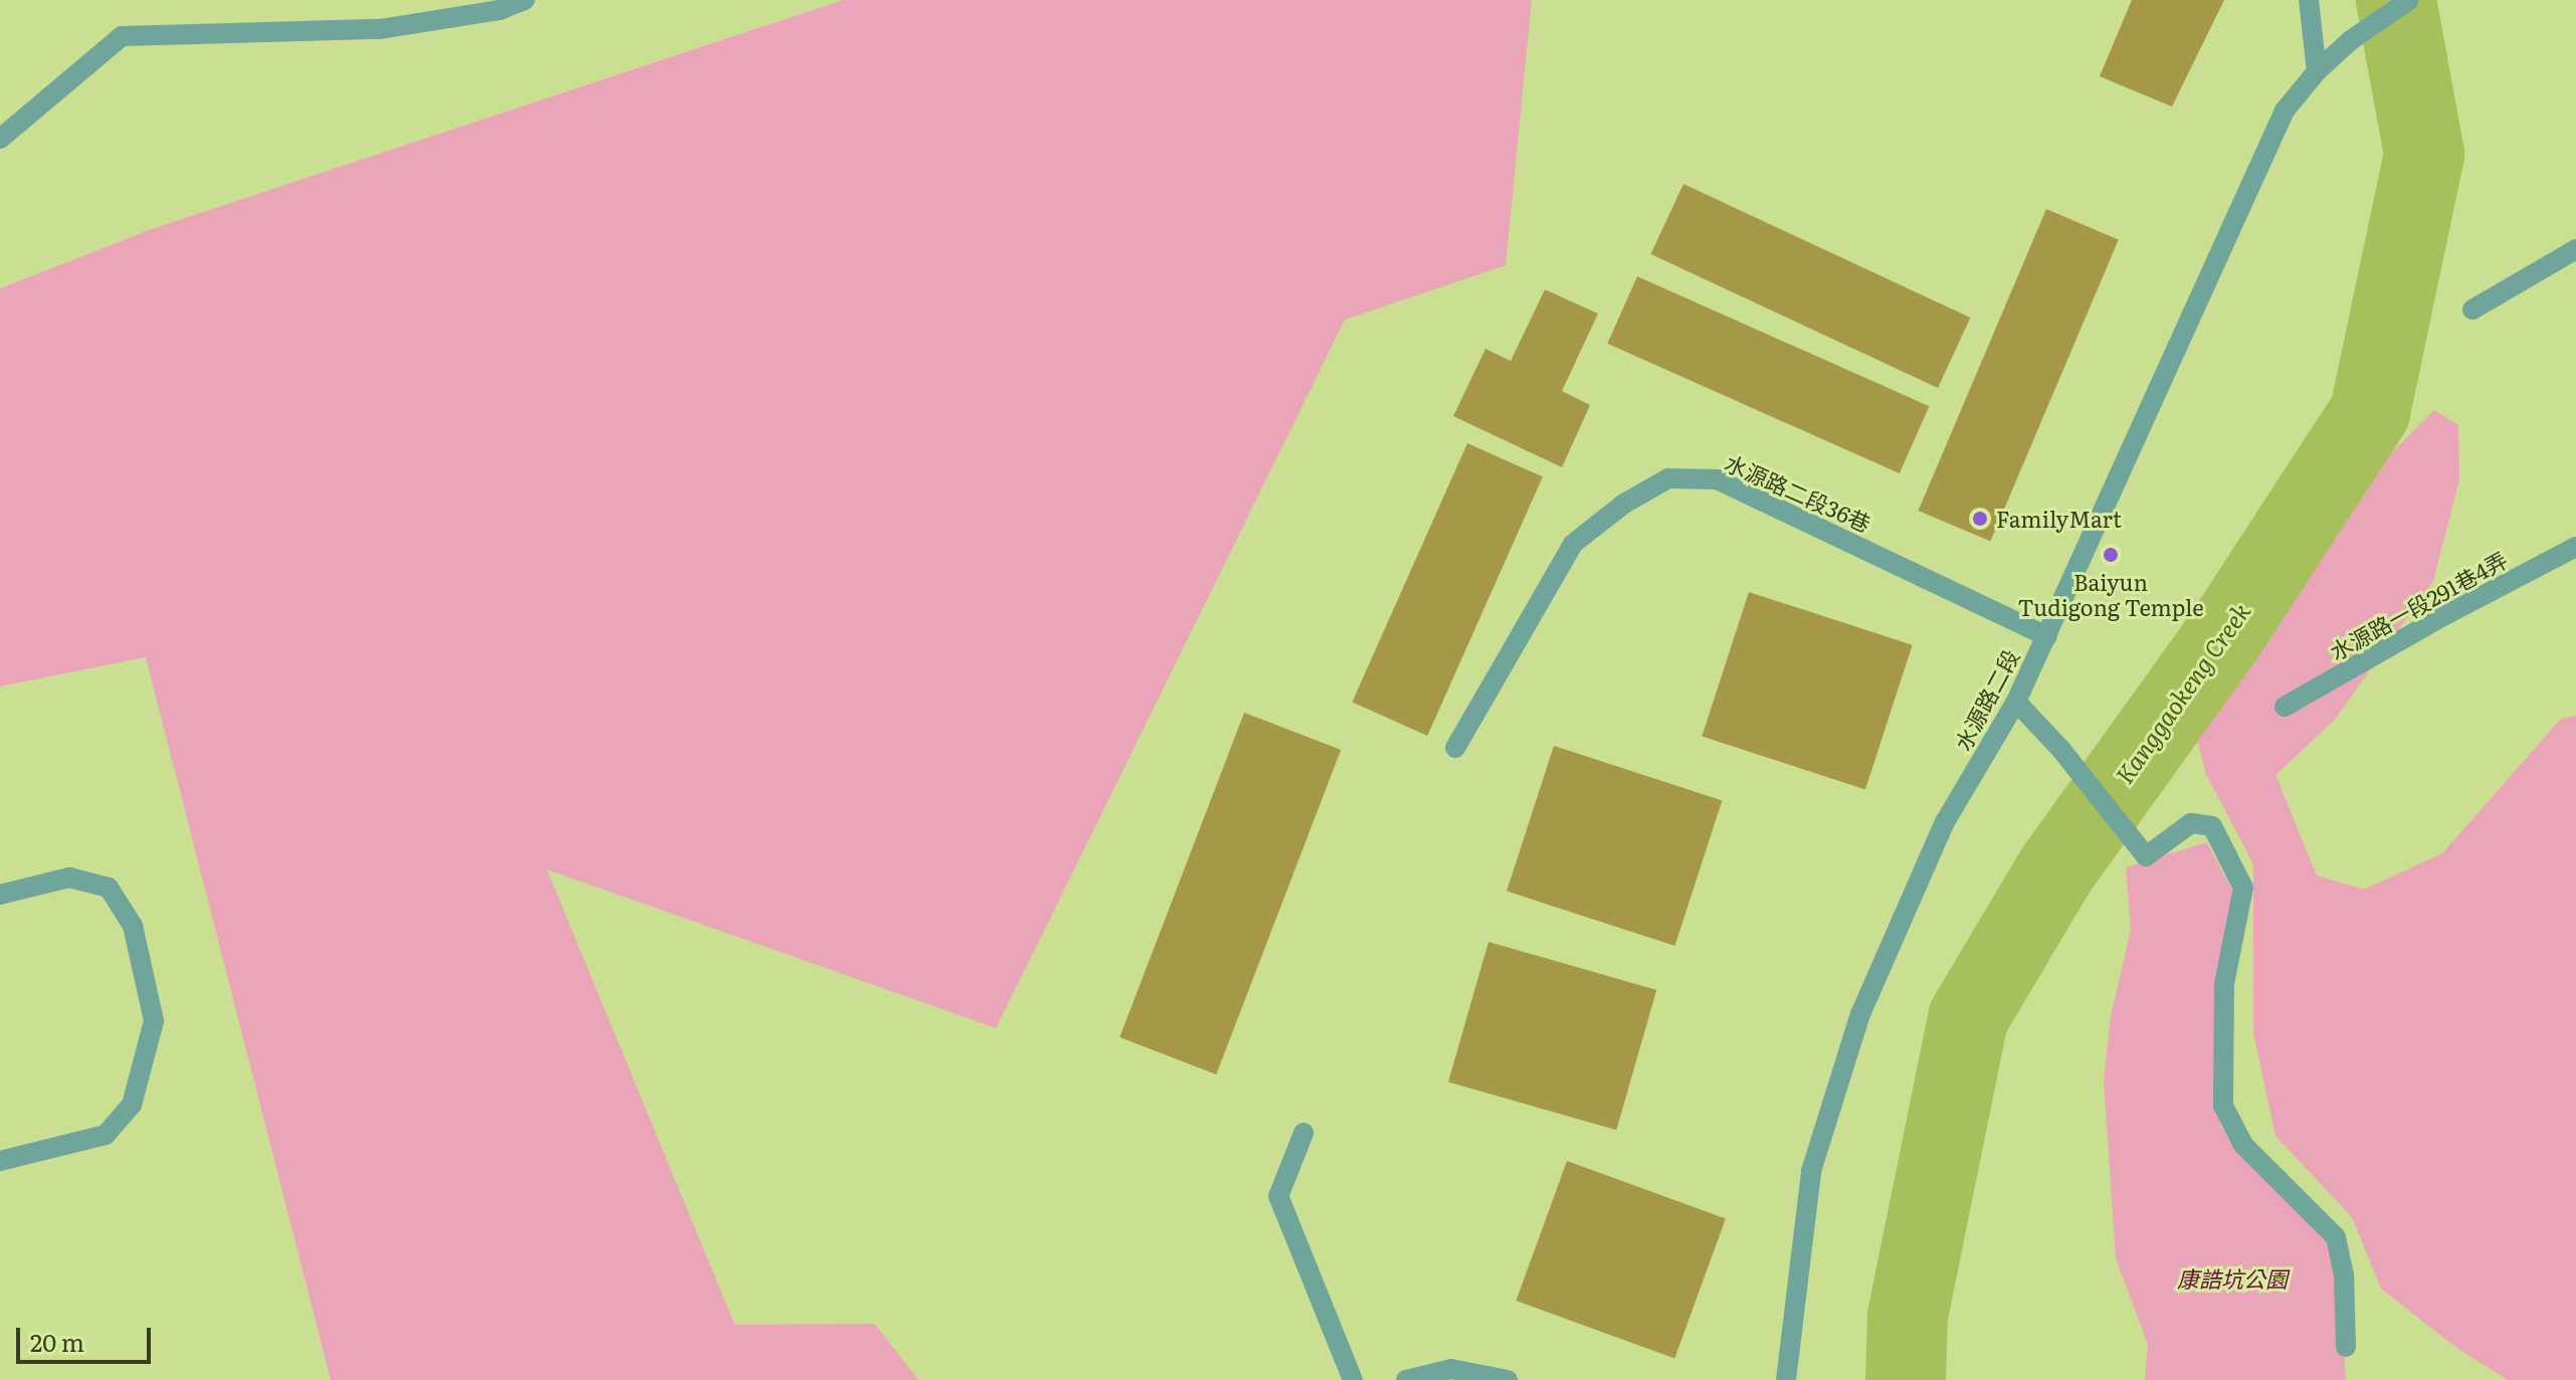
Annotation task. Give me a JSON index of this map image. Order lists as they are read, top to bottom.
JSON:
{
  "streets": {
    "street": ["水源路二段36巷", "水源路一段291巷4弄", "水源路二段"]
  },
  "crossings": [
    ["水源路二段36巷", "水源路二段"]
  ],
  "water": ["Kanggaokeng Creek"],
  "parks": ["康誥坑公園"],
  "places": ["FamilyMart", "Baiyun Tudigong Temple"],
  "scale_bar": "20 m"
}
